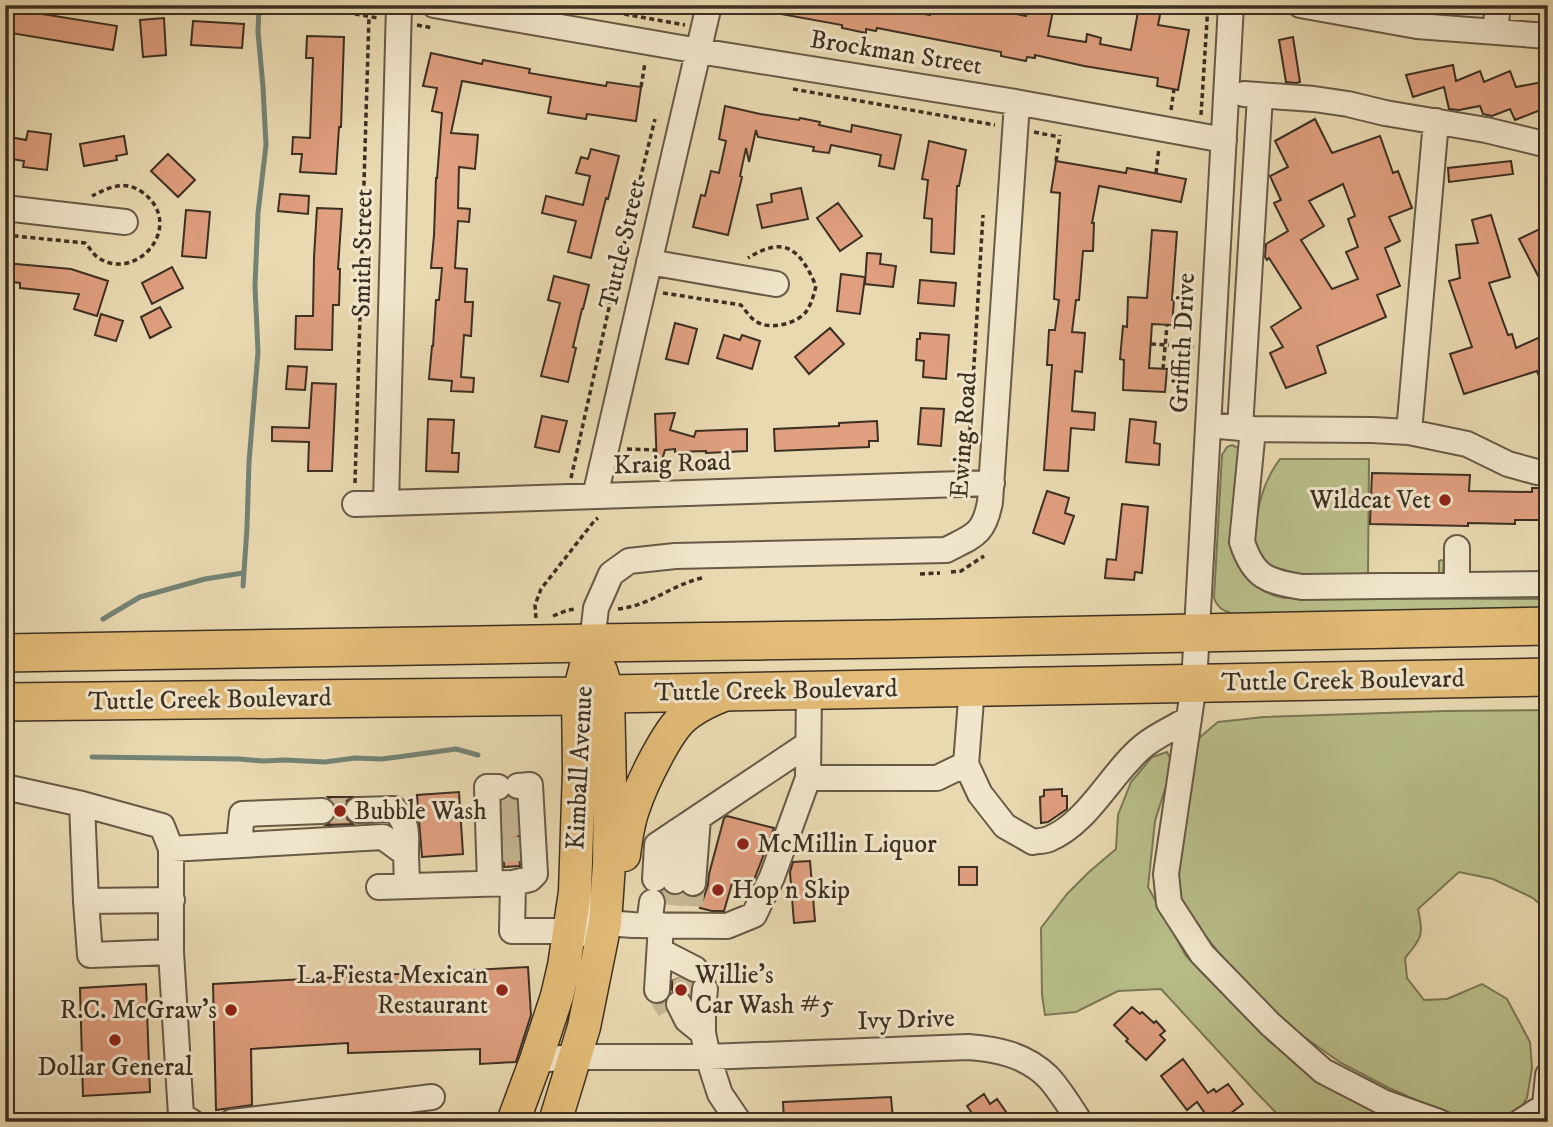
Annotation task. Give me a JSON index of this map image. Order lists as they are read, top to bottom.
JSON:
{
  "streets": {
    "highway": ["Tuttle Creek Boulevard"],
    "main road": ["Kimball Avenue"],
    "street": [
      "Brockman Street",
      "Tuttle Street",
      "Smith Street",
      "Griffith Drive",
      "Ewing Road",
      "Kraig Road",
      "Ivy Drive"
    ]
  },
  "crossings": [
    ["Brockman Street", "Tuttle Street"],
    ["Brockman Street", "Griffith Drive"],
    ["Brockman Street", "Ewing Road"],
    ["Tuttle Street", "Kraig Road"],
    ["Smith Street", "Kraig Road"],
    ["Griffith Drive", "Tuttle Creek Boulevard"],
    ["Ewing Road", "Kraig Road"],
    ["Ewing Road", "Tuttle Creek Boulevard"],
    ["Ewing Road", "Kimball Avenue"],
    ["Tuttle Creek Boulevard", "Kimball Avenue"],
    ["Kimball Avenue", "Ivy Drive"]
  ],
  "places": [
    "Wildcat Vet",
    "Bubble Wash",
    "McMillin Liquor",
    "Hop n Skip",
    "La Fiesta Mexican Restaurant",
    "Willie's Car Wash #5",
    "R.C. McGraw's",
    "Dollar General"
  ]
}
